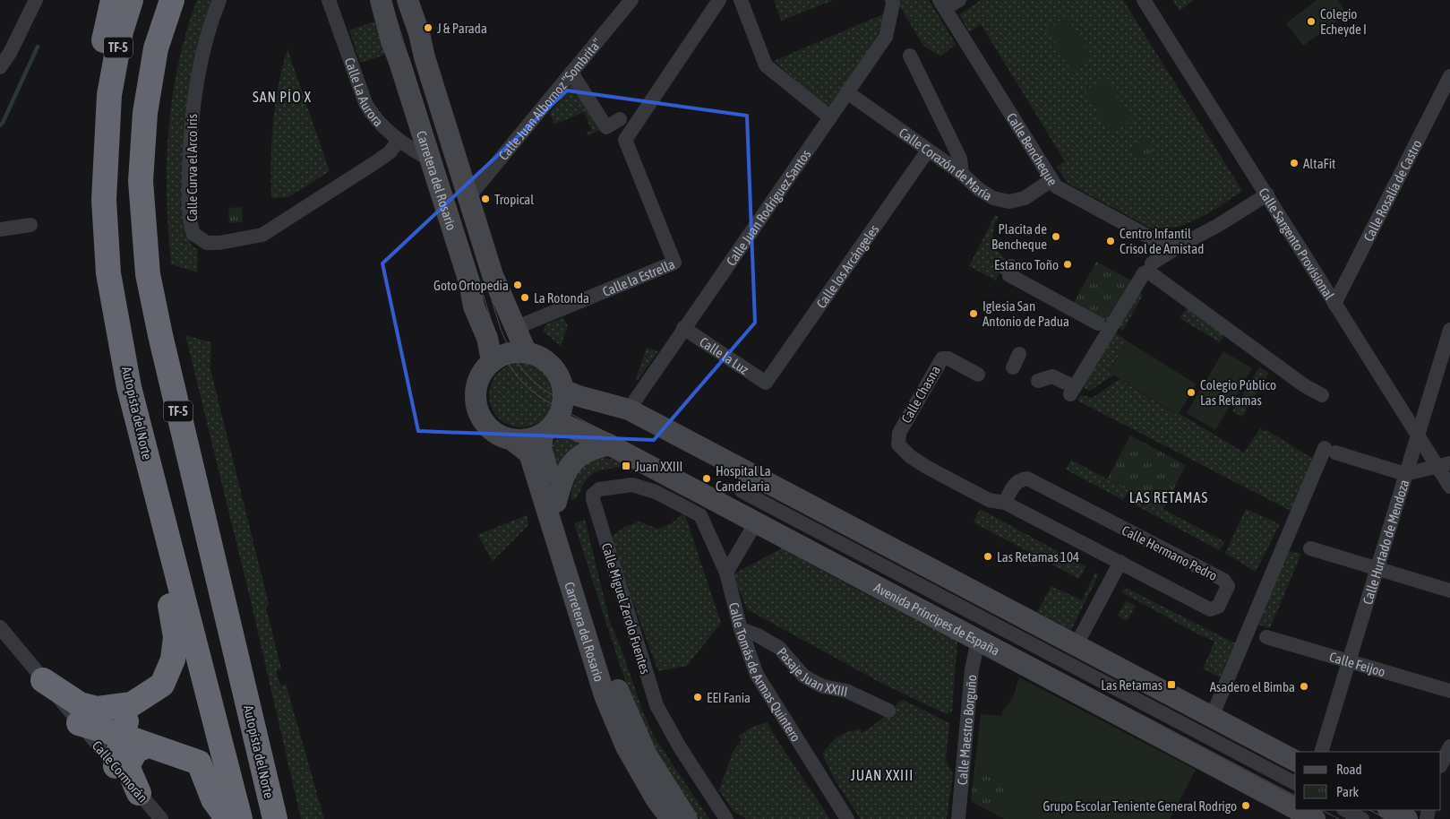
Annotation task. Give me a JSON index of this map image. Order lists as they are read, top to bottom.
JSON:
{
  "streets": {
    "highway": ["TF-5", "Autopista del Norte"],
    "main road": ["Carretera del Rosario", "Avenida Príncipes de España"],
    "street": [
      "Calle La Aurora",
      "Calle Juan Albornoz \"Sombrita\"",
      "Calle Bencheque",
      "Calle Corazón de María",
      "Calle Curva el Arco Iris",
      "Calle Rosalía de Castro",
      "Calle Juan Rodríguez Santos",
      "Calle Sargento Provisional",
      "Calle los Arcángeles",
      "Calle la Estrella",
      "Calle la Luz",
      "Calle Chasna",
      "Calle Hurtado de Mendoza",
      "Calle Hermano Pedro",
      "Calle Miguel Zerolo Fuentes",
      "Calle Feijoo",
      "Calle Tomás de Armas Quintero",
      "Pasaje Juan XXIII",
      "Calle Maestro Borguño",
      "Calle Cormorán"
    ]
  },
  "crossings": [
    ["Calle La Aurora", "Calle Curva el Arco Iris"],
    ["Calle La Aurora", "Carretera del Rosario"],
    ["Calle Juan Albornoz \"Sombrita\"", "Carretera del Rosario"],
    ["Calle Bencheque", "Calle Corazón de María"],
    ["Calle Corazón de María", "Calle Juan Rodríguez Santos"],
    ["Calle Corazón de María", "Calle los Arcángeles"],
    ["Carretera del Rosario", "Calle la Estrella"],
    ["Carretera del Rosario", "Avenida Príncipes de España"],
    ["Calle Rosalía de Castro", "Calle Sargento Provisional"],
    ["Calle Juan Rodríguez Santos", "Calle la Luz"],
    ["Calle Sargento Provisional", "Calle Hurtado de Mendoza"],
    ["Calle los Arcángeles", "Calle la Luz"],
    ["Calle Chasna", "Calle Hermano Pedro"],
    ["Calle Hurtado de Mendoza", "Calle Feijoo"],
    ["Calle Miguel Zerolo Fuentes", "Calle Tomás de Armas Quintero"],
    ["Avenida Príncipes de España", "Calle Maestro Borguño"],
    ["Calle Tomás de Armas Quintero", "Pasaje Juan XXIII"]
  ],
  "districts": ["SAN PÍO X", "LAS RETAMAS", "JUAN XXIII"],
  "places": {
    "other": [
      "Colegio Echeyde I",
      "J & Parada",
      "AltaFit",
      "Tropical",
      "Placita de Bencheque",
      "Centro Infantil Crisol de Amistad",
      "Estanco Toño",
      "Goto Ortopedia",
      "La Rotonda",
      "Iglesia San Antonio de Padua",
      "Colegio Público Las Retamas",
      "Hospital La Candelaria",
      "Las Retamas 104",
      "Asadero el Bimba",
      "EEI Fania",
      "Grupo Escolar Teniente General Rodrigo"
    ],
    "transit": ["Juan XXIII", "Las Retamas"]
  },
  "legend": ["Road", "Park"]
}
